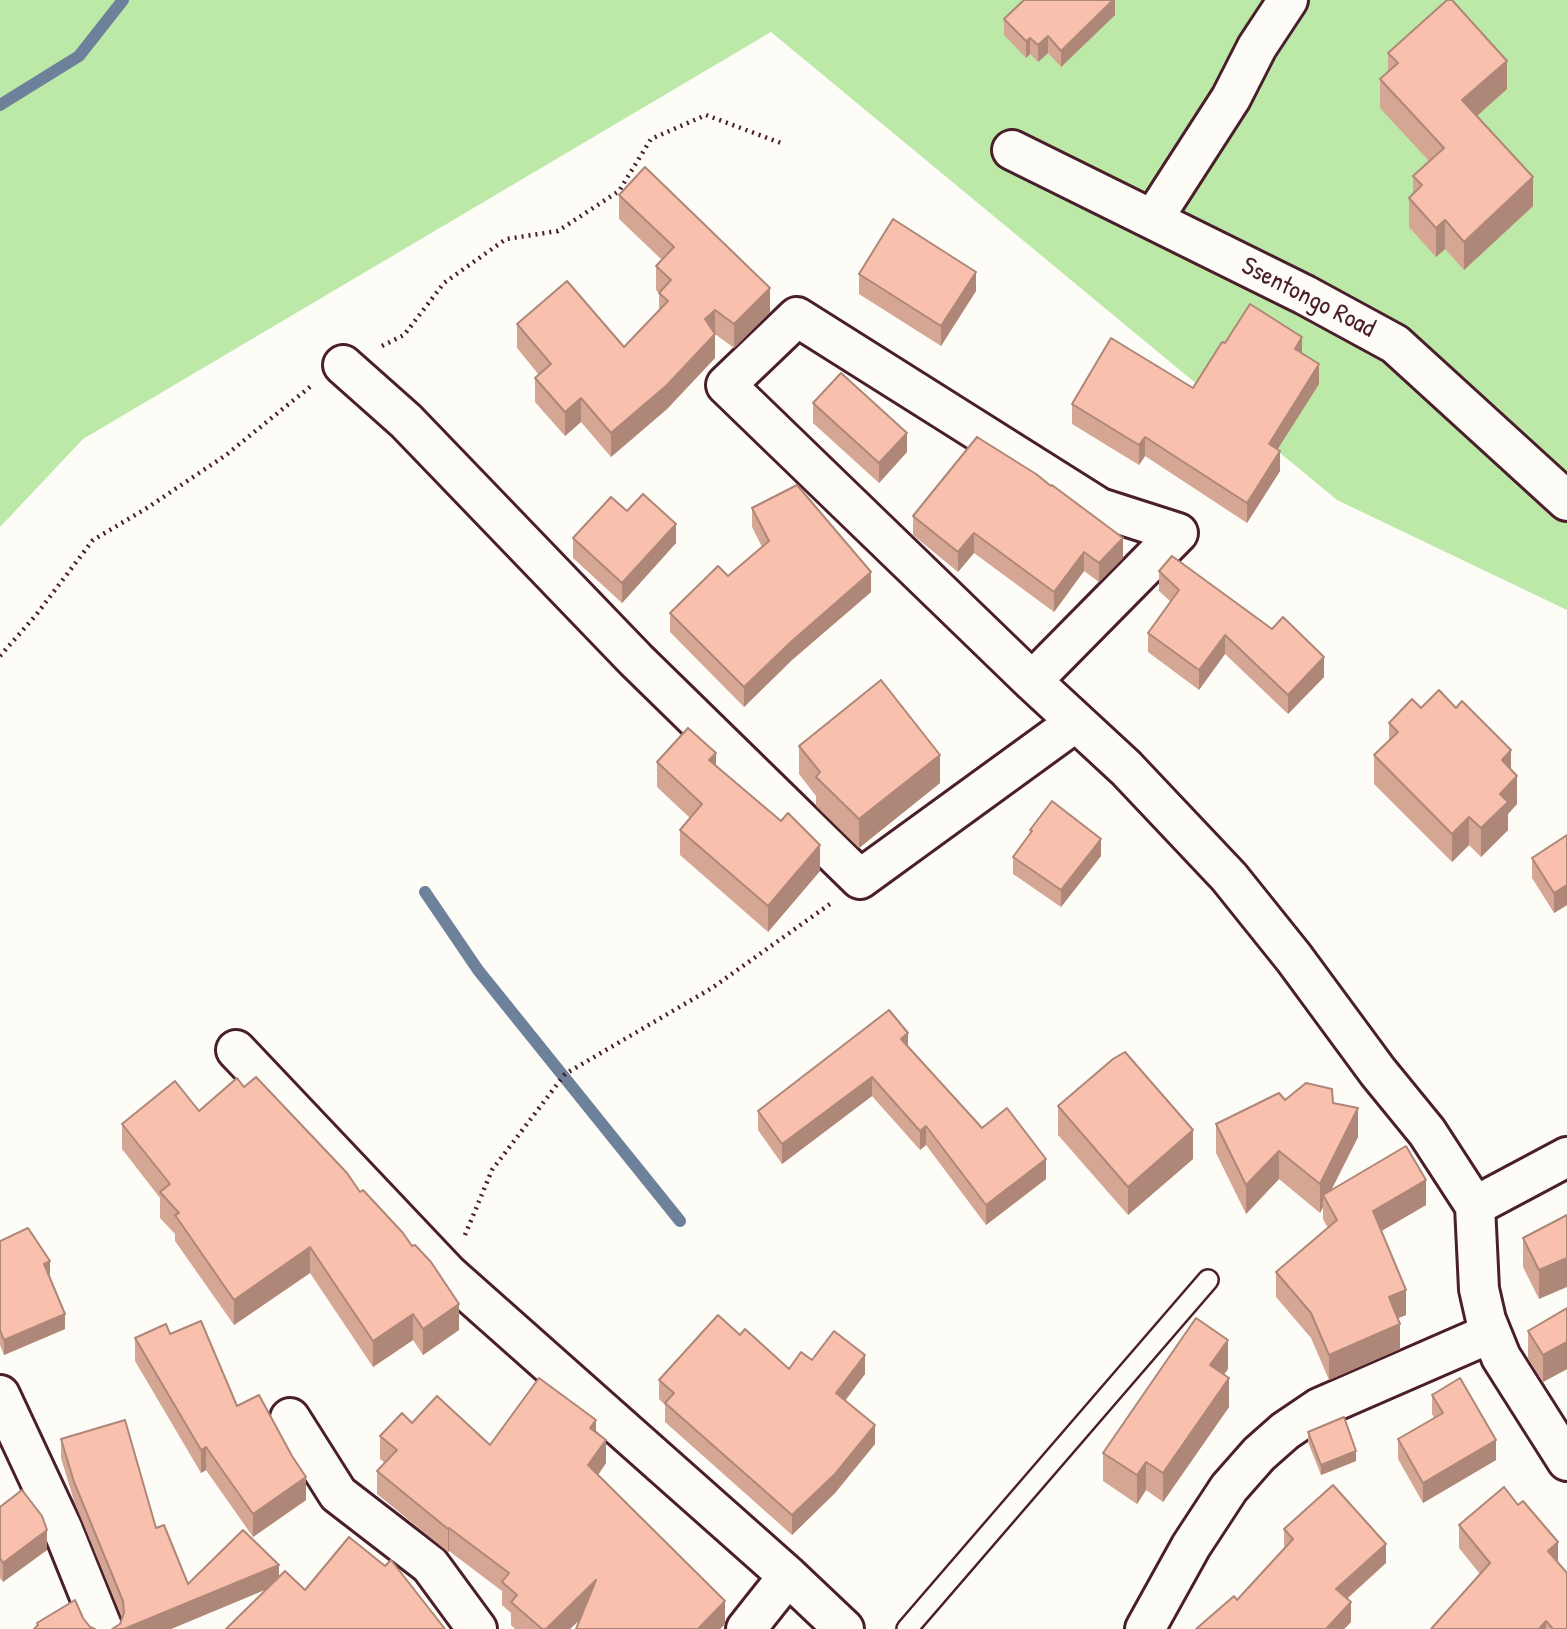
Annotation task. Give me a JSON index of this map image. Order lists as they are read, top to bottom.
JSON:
{
  "streets": {
    "street": ["Ssentongo Road"]
  }
}
